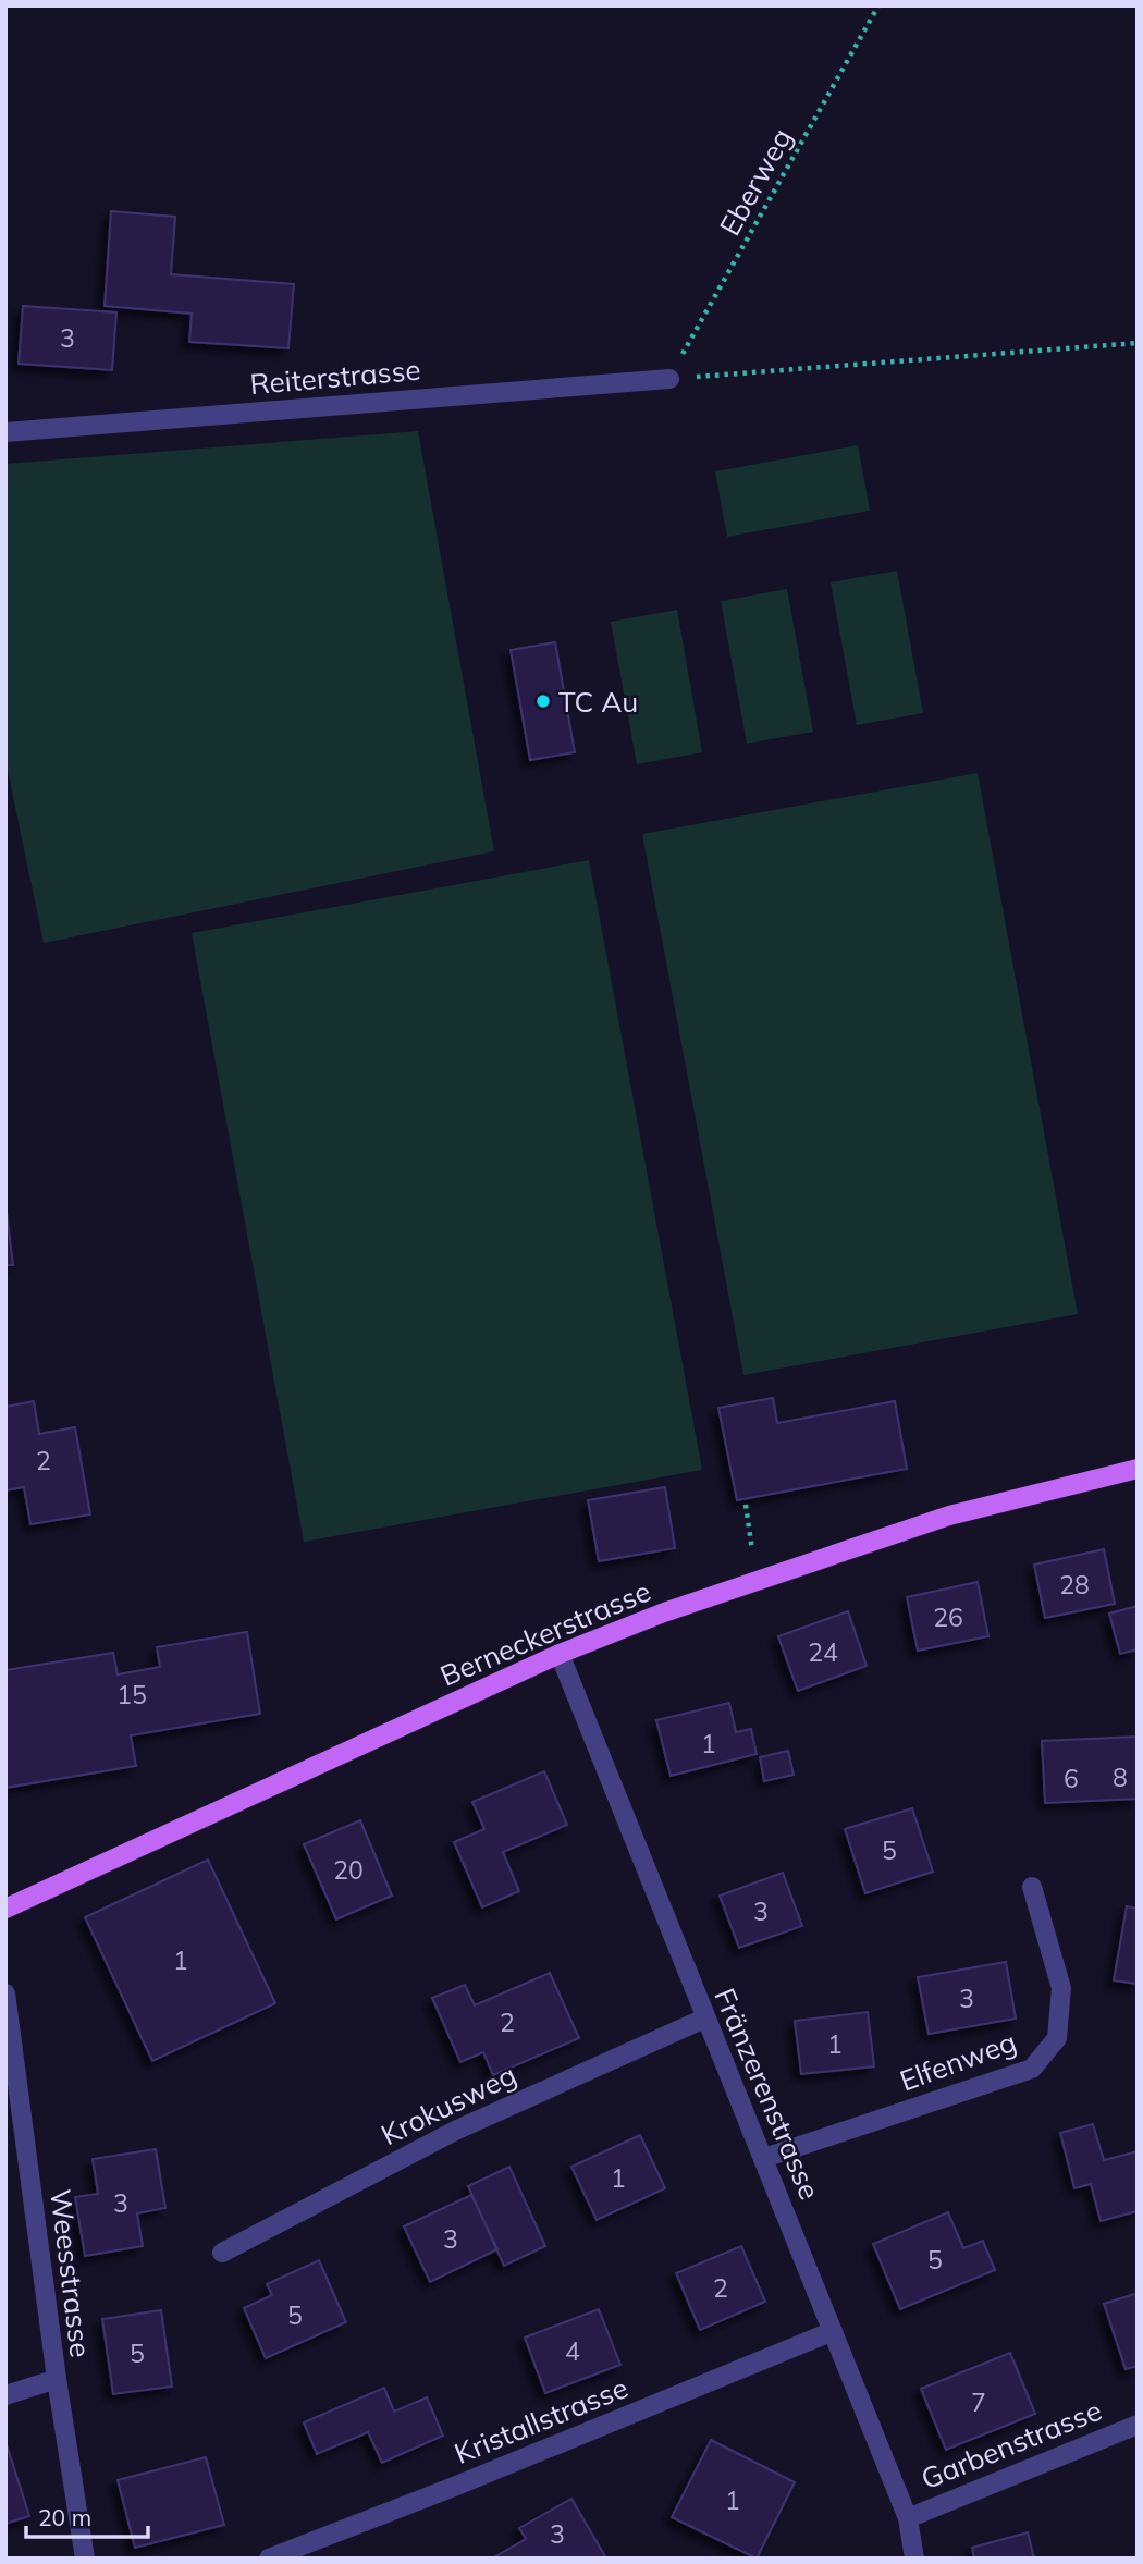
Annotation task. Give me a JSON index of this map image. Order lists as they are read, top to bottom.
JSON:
{
  "streets": {
    "main road": ["Berneckerstrasse"],
    "street": [
      "Reiterstrasse",
      "Elfenweg",
      "Fränzerenstrasse",
      "Krokusweg",
      "Weesstrasse",
      "Kristallstrasse",
      "Garbenstrasse"
    ],
    "path": ["Eberweg"]
  },
  "crossings": [
    ["Eberweg", "Reiterstrasse"],
    ["Berneckerstrasse", "Fränzerenstrasse"],
    ["Elfenweg", "Fränzerenstrasse"],
    ["Fränzerenstrasse", "Krokusweg"],
    ["Fränzerenstrasse", "Kristallstrasse"],
    ["Fränzerenstrasse", "Garbenstrasse"]
  ],
  "places": ["TC Au"],
  "house_numbers": [
    "3",
    "2",
    "28",
    "26",
    "24",
    "15",
    "1",
    "8",
    "6",
    "5",
    "20",
    "3",
    "1",
    "3",
    "2",
    "1",
    "1",
    "3",
    "3",
    "5",
    "2",
    "5",
    "4",
    "5",
    "7",
    "1",
    "3"
  ],
  "scale_bar": "20 m"
}
